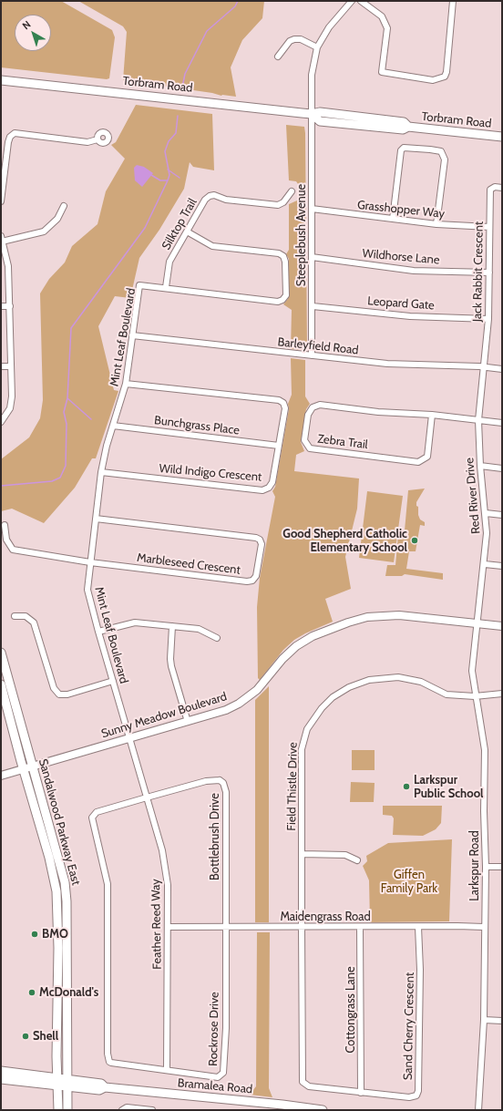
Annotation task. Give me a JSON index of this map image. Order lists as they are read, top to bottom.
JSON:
{
  "streets": {
    "main road": ["Torbram Road", "Sandalwood Parkway East", "Bramalea Road"],
    "street": [
      "Grasshopper Way",
      "Silktop Trail",
      "Steeplebush Avenue",
      "Wildhorse Lane",
      "Jack Rabbit Crescent",
      "Leopard Gate",
      "Mint Leaf Boulevard",
      "Barleyfield Road",
      "Bunchgrass Place",
      "Zebra Trail",
      "Wild Indigo Crescent",
      "Red River Drive",
      "Marbleseed Crescent",
      "Sunny Meadow Boulevard",
      "Field Thistle Drive",
      "Bottlebrush Drive",
      "Larkspur Road",
      "Maidengrass Road",
      "Feather Reed Way",
      "Cottongrass Lane",
      "Sand Cherry Crescent",
      "Rockrose Drive"
    ]
  },
  "crossings": [
    ["Torbram Road", "Steeplebush Avenue"],
    ["Grasshopper Way", "Steeplebush Avenue"],
    ["Grasshopper Way", "Jack Rabbit Crescent"],
    ["Silktop Trail", "Mint Leaf Boulevard"],
    ["Steeplebush Avenue", "Wildhorse Lane"],
    ["Steeplebush Avenue", "Leopard Gate"],
    ["Steeplebush Avenue", "Barleyfield Road"],
    ["Wildhorse Lane", "Jack Rabbit Crescent"],
    ["Jack Rabbit Crescent", "Leopard Gate"],
    ["Jack Rabbit Crescent", "Barleyfield Road"],
    ["Jack Rabbit Crescent", "Red River Drive"],
    ["Mint Leaf Boulevard", "Barleyfield Road"],
    ["Mint Leaf Boulevard", "Bunchgrass Place"],
    ["Mint Leaf Boulevard", "Wild Indigo Crescent"],
    ["Mint Leaf Boulevard", "Marbleseed Crescent"],
    ["Mint Leaf Boulevard", "Sunny Meadow Boulevard"],
    ["Mint Leaf Boulevard", "Feather Reed Way"],
    ["Barleyfield Road", "Red River Drive"],
    ["Bunchgrass Place", "Wild Indigo Crescent"],
    ["Zebra Trail", "Red River Drive"],
    ["Red River Drive", "Sunny Meadow Boulevard"],
    ["Red River Drive", "Larkspur Road"],
    ["Sunny Meadow Boulevard", "Sandalwood Parkway East"],
    ["Sunny Meadow Boulevard", "Larkspur Road"],
    ["Sunny Meadow Boulevard", "Feather Reed Way"],
    ["Field Thistle Drive", "Larkspur Road"],
    ["Field Thistle Drive", "Maidengrass Road"],
    ["Field Thistle Drive", "Sand Cherry Crescent"],
    ["Sandalwood Parkway East", "Bramalea Road"],
    ["Bottlebrush Drive", "Maidengrass Road"],
    ["Bottlebrush Drive", "Feather Reed Way"],
    ["Bottlebrush Drive", "Rockrose Drive"],
    ["Larkspur Road", "Maidengrass Road"],
    ["Maidengrass Road", "Feather Reed Way"],
    ["Maidengrass Road", "Cottongrass Lane"],
    ["Maidengrass Road", "Sand Cherry Crescent"],
    ["Maidengrass Road", "Rockrose Drive"],
    ["Feather Reed Way", "Rockrose Drive"],
    ["Cottongrass Lane", "Sand Cherry Crescent"]
  ],
  "parks": ["Giffen Family Park"],
  "places": [
    "Good Shepherd Catholic Elementary School",
    "Larkspur Public School",
    "BMO",
    "McDonald's",
    "Shell"
  ],
  "north": "top left"
}
